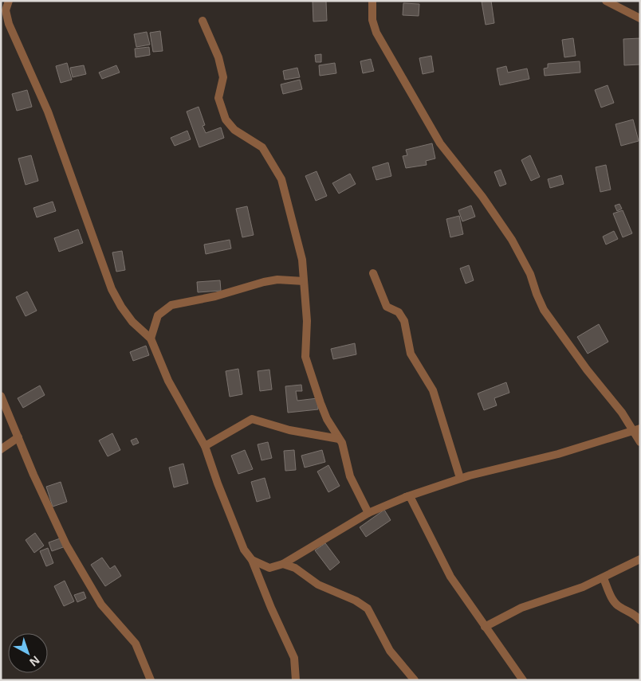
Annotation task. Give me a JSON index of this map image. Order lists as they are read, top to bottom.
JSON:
{
  "north": "bottom right"
}
